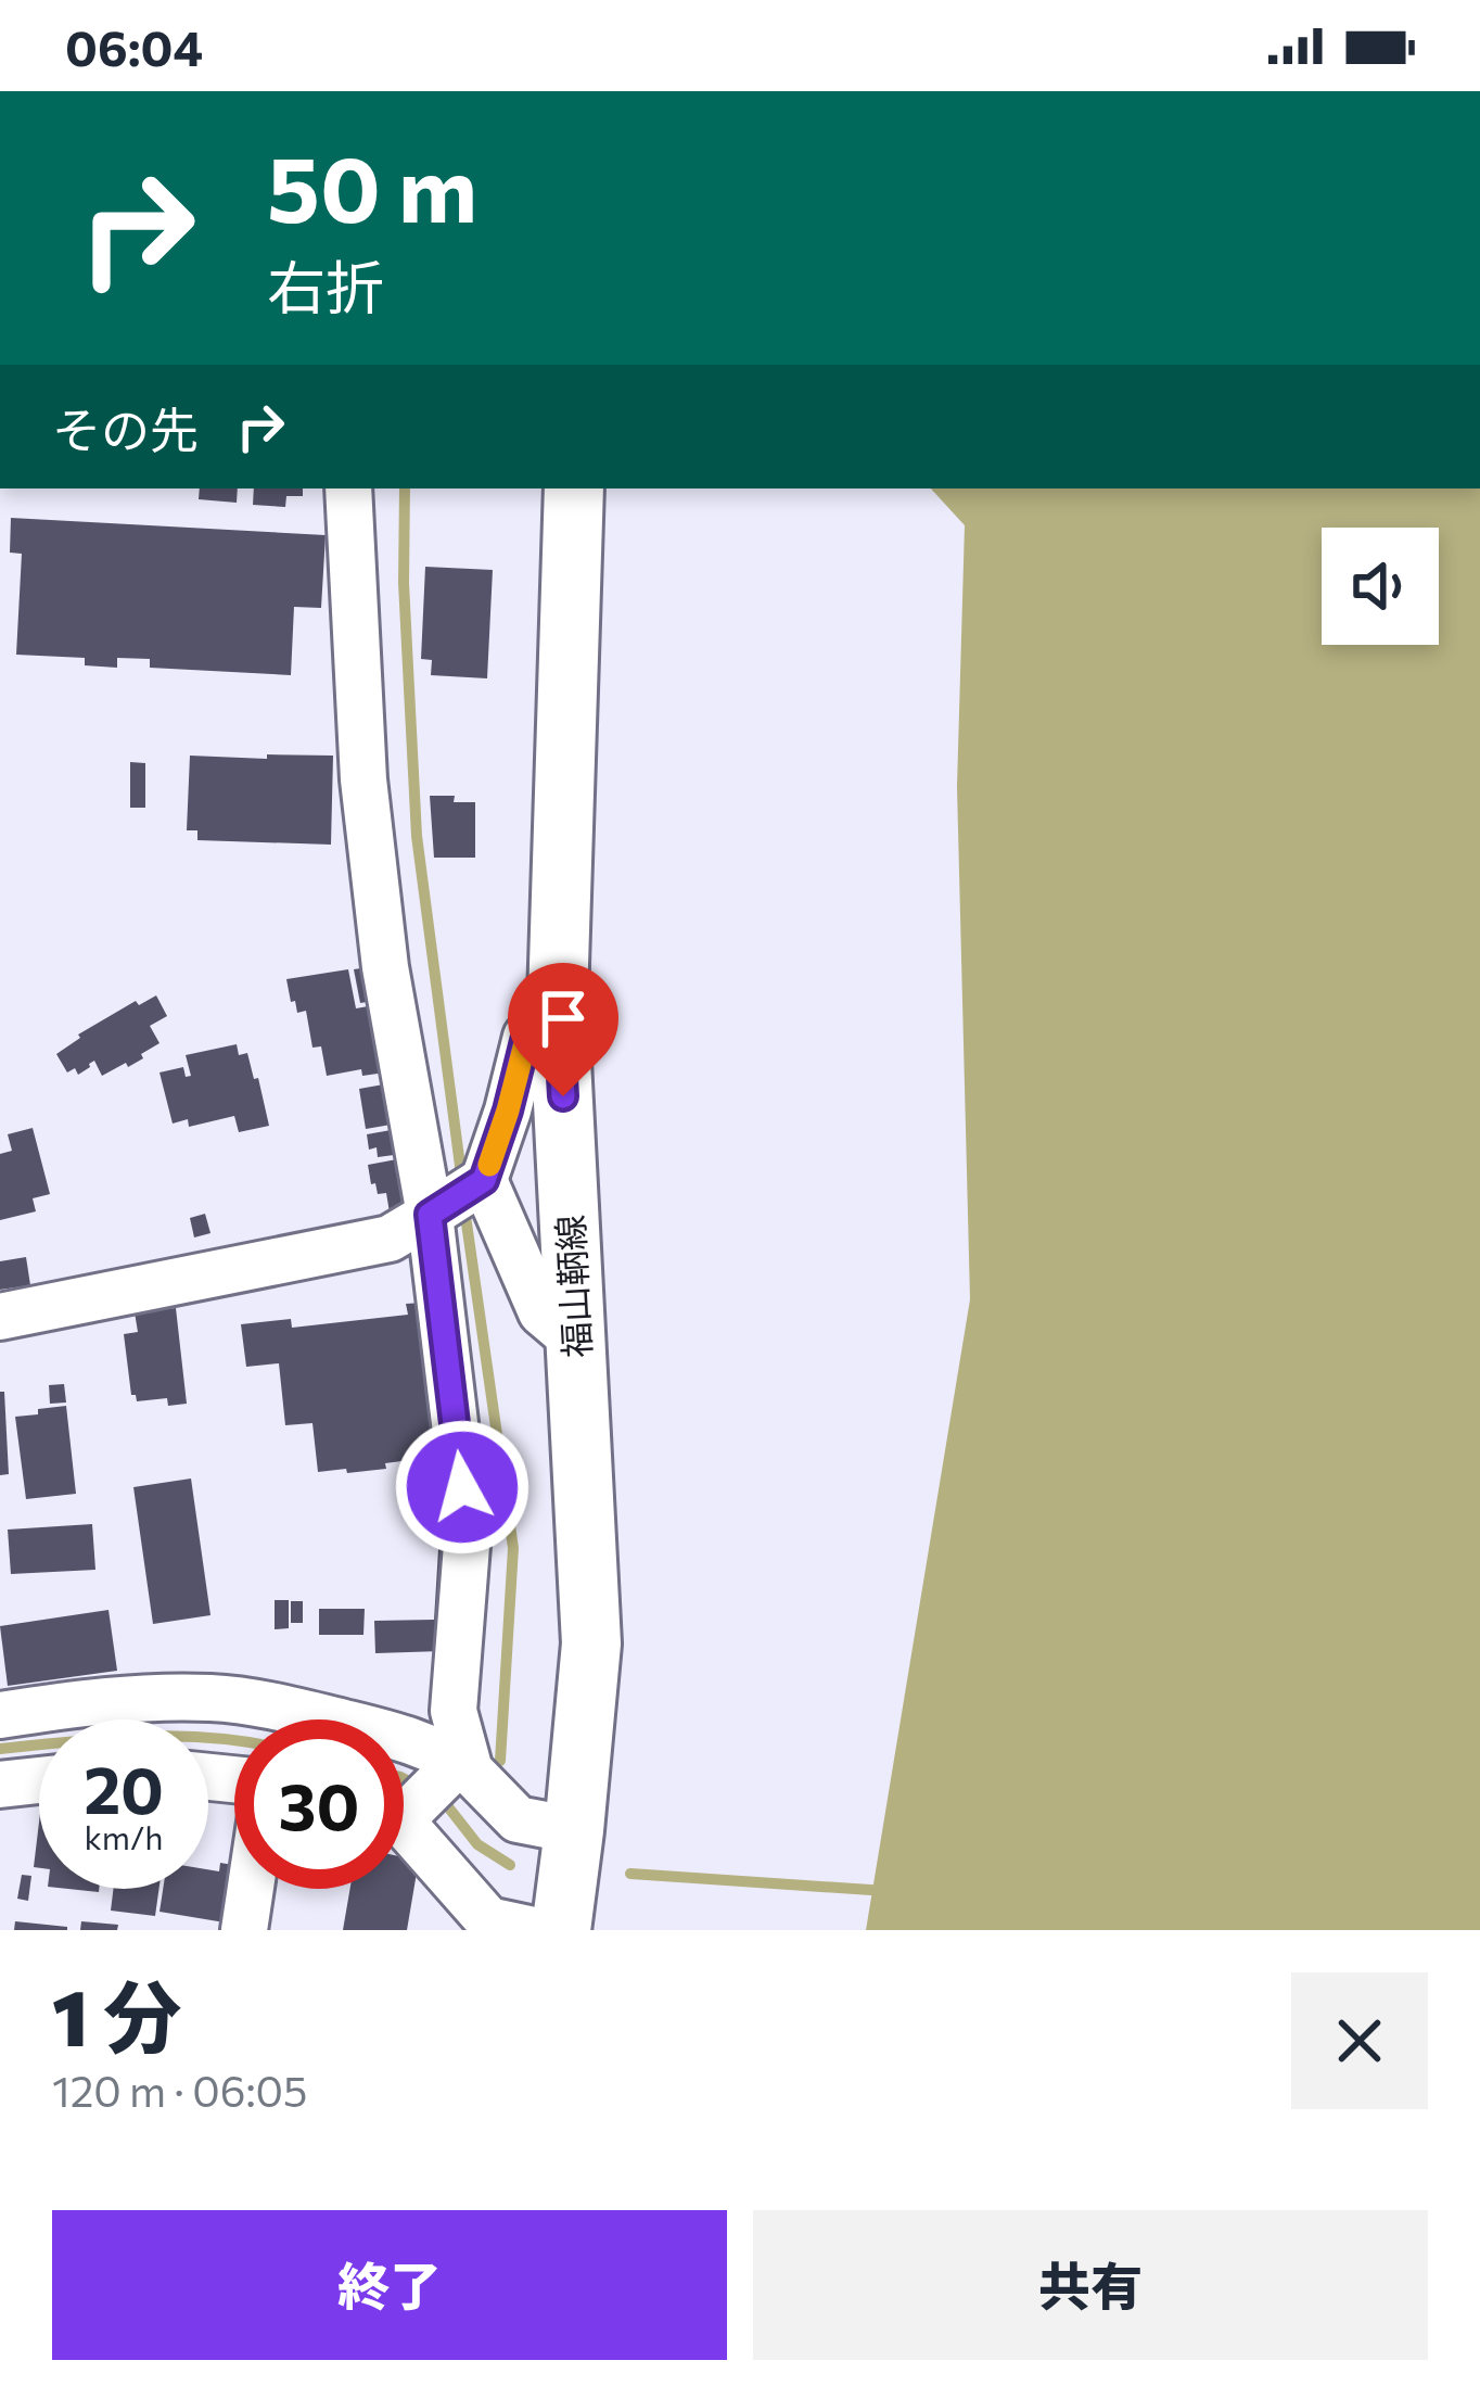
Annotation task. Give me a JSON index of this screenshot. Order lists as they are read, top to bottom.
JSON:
{
  "streets": {
    "main road": ["福山鞆線"]
  },
  "page": {
    "status": "06:04",
    "turn": ["50 m", "右折"],
    "then": "その先",
    "speed": "20 km/h",
    "limit": "30",
    "heading": ["1 分", "120 m · 06:05"],
    "buttons": ["終了", "共有"]
  }
}
